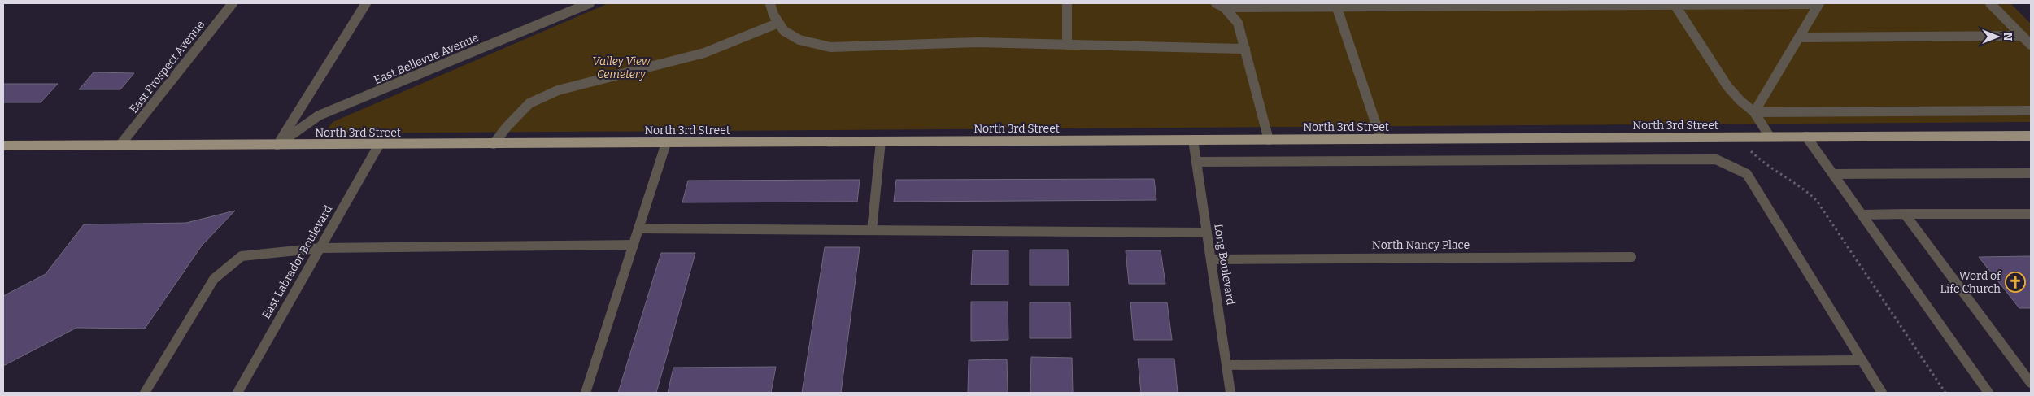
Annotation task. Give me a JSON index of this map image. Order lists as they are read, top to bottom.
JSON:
{
  "streets": {
    "main road": ["North 3rd Street"],
    "street": [
      "East Bellevue Avenue",
      "East Prospect Avenue",
      "North Nancy Place",
      "East Labrador Boulevard",
      "Long Boulevard"
    ]
  },
  "crossings": [
    ["East Bellevue Avenue", "North 3rd Street"],
    ["East Prospect Avenue", "North 3rd Street"],
    ["North 3rd Street", "East Labrador Boulevard"],
    ["North 3rd Street", "Long Boulevard"],
    ["North Nancy Place", "Long Boulevard"]
  ],
  "parks": ["Valley View Cemetery"],
  "places": {
    "church": ["Word of Life Church"]
  },
  "north": "right"
}
